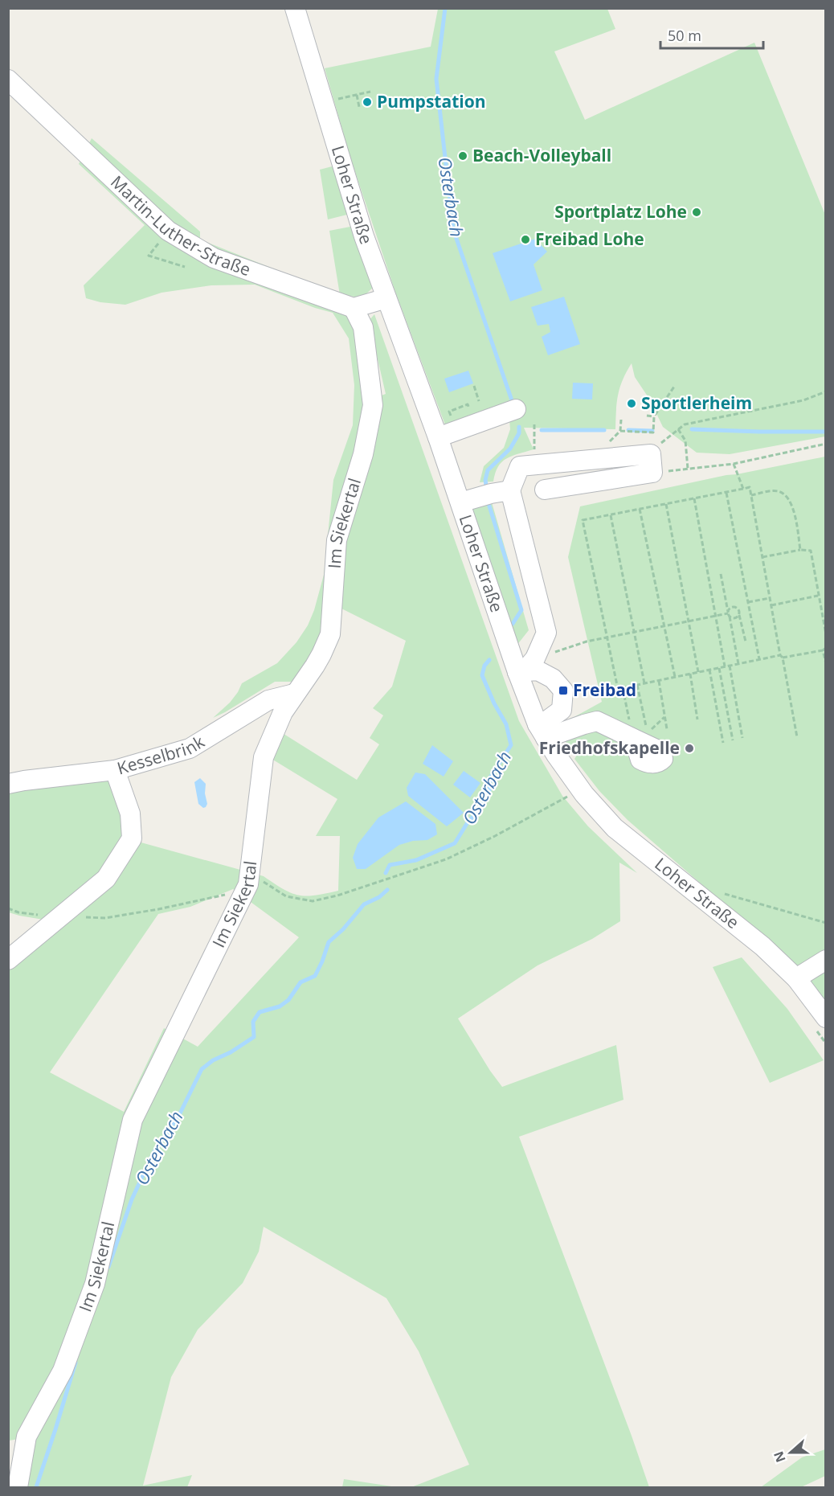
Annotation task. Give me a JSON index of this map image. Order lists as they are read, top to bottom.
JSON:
{
  "streets": {
    "street": [
      "Loher Straße",
      "Martin-Luther-Straße",
      "Im Siekertal",
      "Kesselbrink"
    ]
  },
  "crossings": [
    ["Martin-Luther-Straße", "Im Siekertal"],
    ["Im Siekertal", "Kesselbrink"]
  ],
  "water": ["Osterbach"],
  "places": {
    "other": [
      "Pumpstation",
      "Beach-Volleyball",
      "Sportplatz Lohe",
      "Freibad Lohe",
      "Sportlerheim",
      "Friedhofskapelle"
    ],
    "transit": ["Freibad"]
  },
  "scale_bar": "50 m",
  "north": "left"
}
